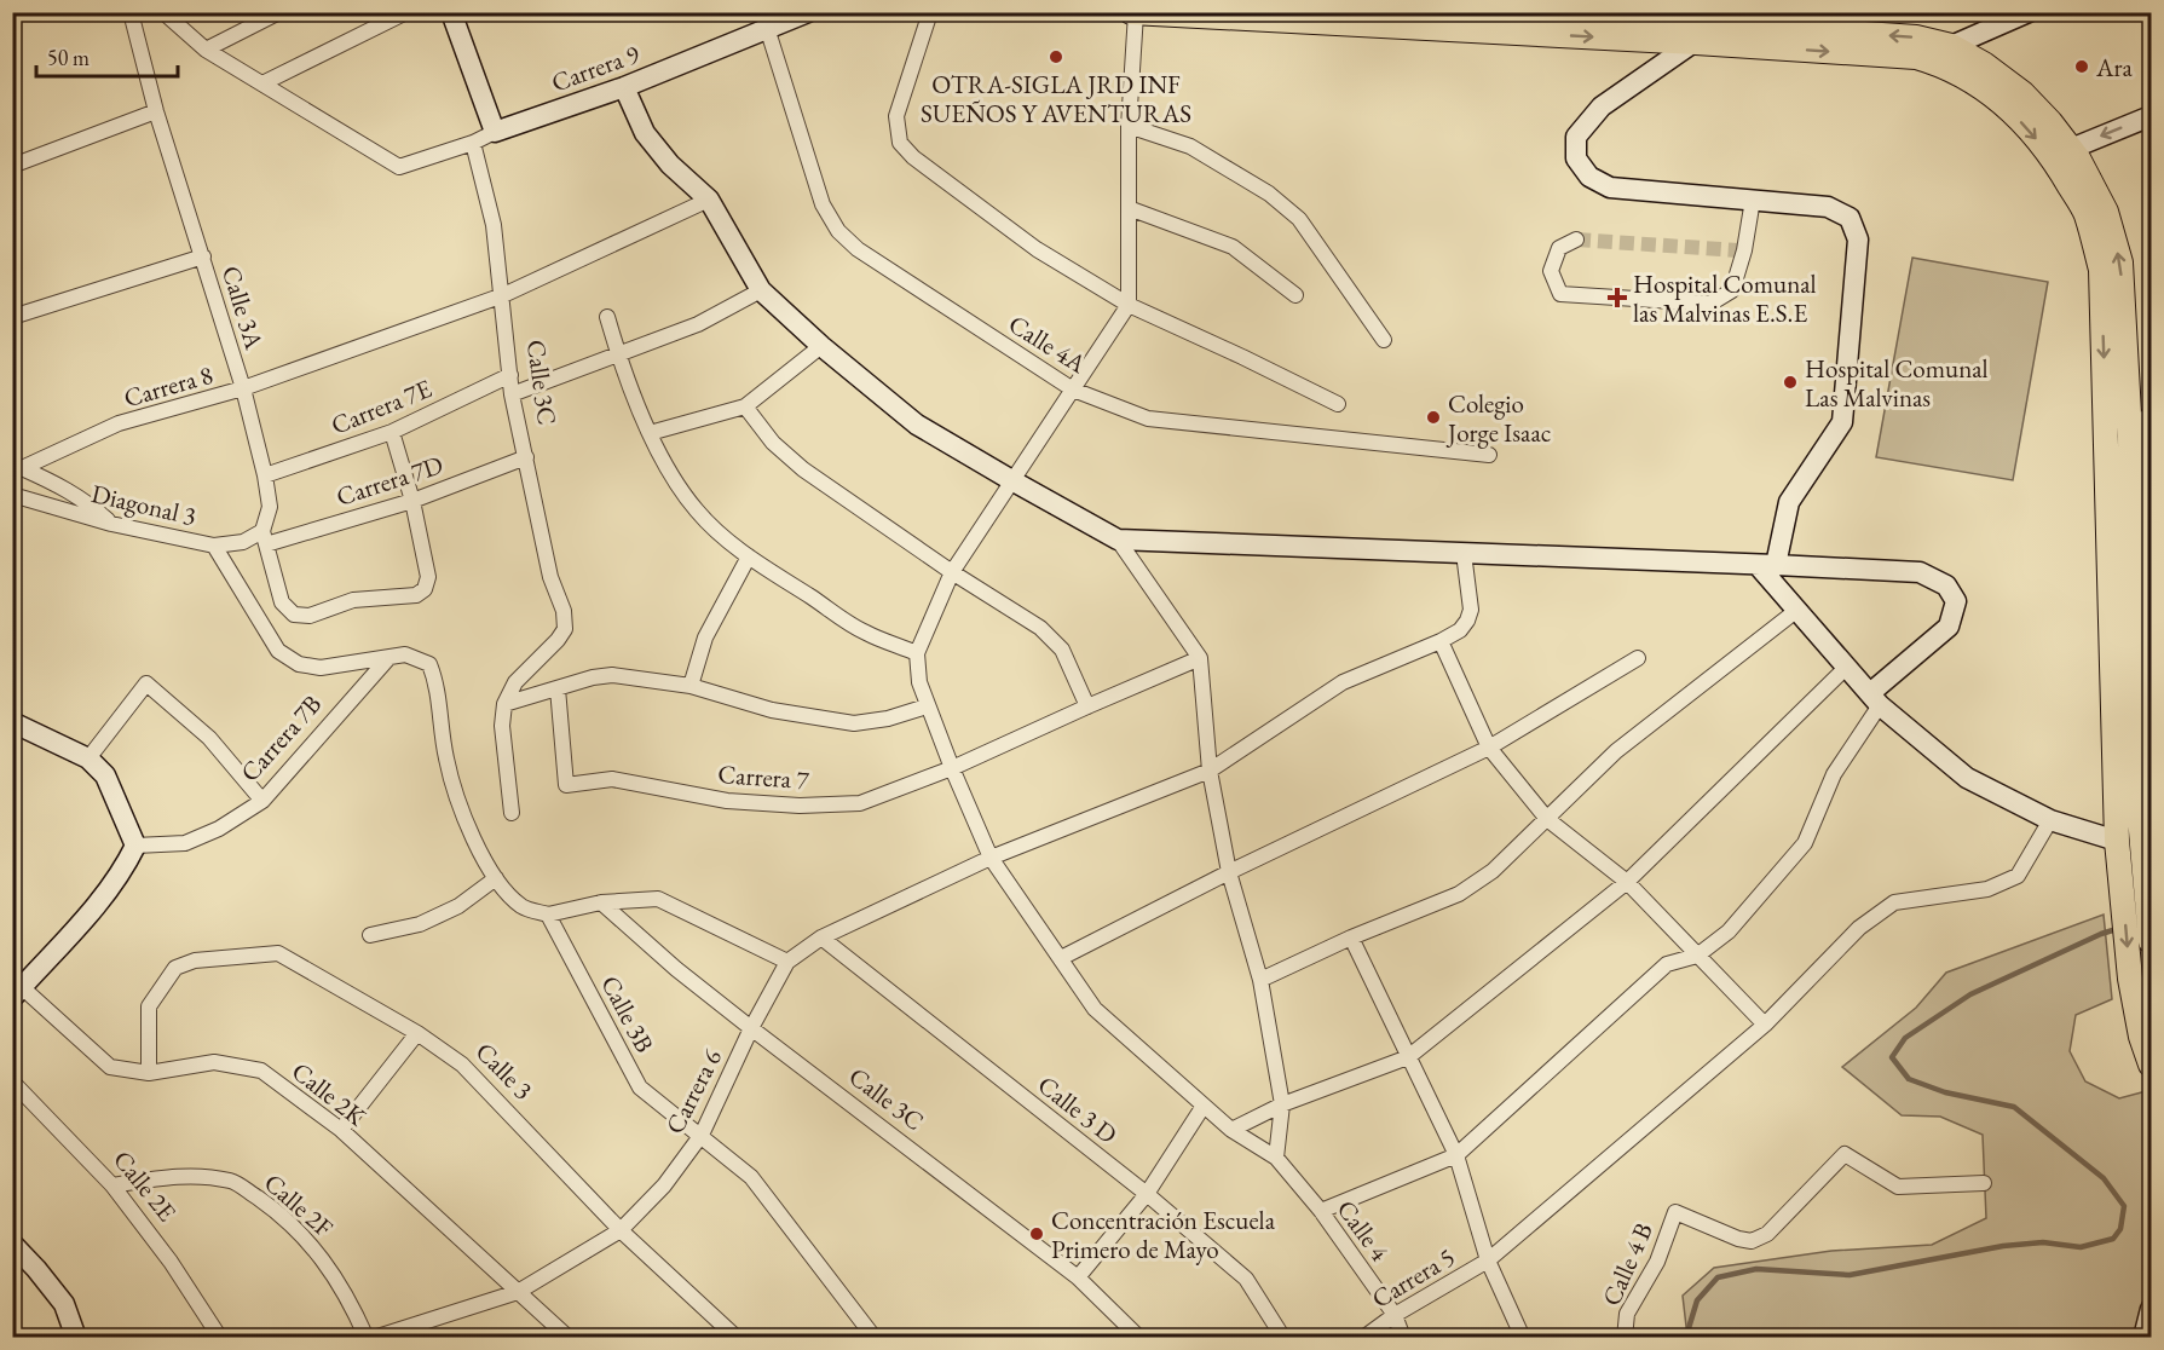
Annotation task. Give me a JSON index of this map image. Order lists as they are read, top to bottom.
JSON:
{
  "streets": {
    "street": [
      "Carrera 9",
      "Calle 3A",
      "Calle 4A",
      "Calle 3C",
      "Carrera 8",
      "Carrera 7E",
      "Carrera 7D",
      "Diagonal 3",
      "Carrera 7B",
      "Carrera 7",
      "Calle 3B",
      "Calle 3",
      "Carrera 6",
      "Calle 2K",
      "Calle 3 D",
      "Calle 2E",
      "Calle 2F",
      "Calle 4",
      "Calle 4 B",
      "Carrera 5"
    ]
  },
  "crossings": [
    ["Carrera 9", "Calle 4A"],
    ["Carrera 9", "Calle 3C"],
    ["Calle 3A", "Carrera 8"],
    ["Calle 3A", "Carrera 7E"],
    ["Calle 3A", "Carrera 7D"],
    ["Calle 3A", "Diagonal 3"],
    ["Calle 3C", "Carrera 8"],
    ["Calle 3C", "Carrera 7E"],
    ["Calle 3C", "Carrera 7D"],
    ["Calle 3C", "Carrera 6"],
    ["Carrera 7D", "Diagonal 3"],
    ["Carrera 7", "Calle 4"],
    ["Calle 3B", "Carrera 6"],
    ["Calle 3", "Carrera 6"],
    ["Calle 3", "Calle 2K"],
    ["Carrera 6", "Calle 2K"],
    ["Carrera 6", "Calle 3 D"],
    ["Carrera 6", "Calle 4"],
    ["Calle 2E", "Calle 2F"],
    ["Calle 4", "Carrera 5"]
  ],
  "places": {
    "other": [
      "OTRA-SIGLA JRD INF SUEÑOS Y AVENTURAS",
      "Ara",
      "Hospital Comunal Las Malvinas",
      "Colegio Jorge Isaac",
      "Concentración Escuela Primero de Mayo"
    ],
    "health": ["Hospital Comunal las Malvinas E.S.E"]
  },
  "scale_bar": "50 m"
}
